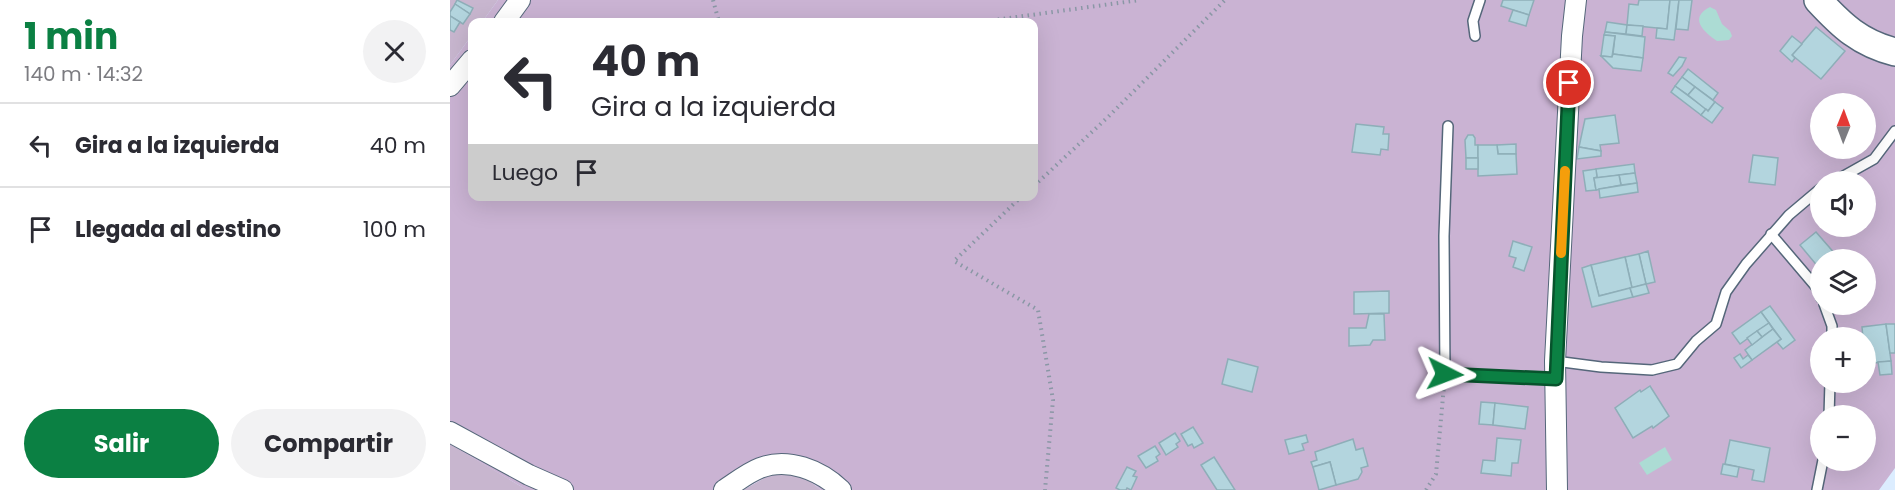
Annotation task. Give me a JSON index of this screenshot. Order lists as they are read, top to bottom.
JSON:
{
  "north": "top",
  "page": {
    "heading": ["1 min", "140 m · 14:32"],
    "turn": ["40 m", "Gira a la izquierda"],
    "map_buttons": ["+", "−"],
    "list": [
      {
        "name": "Gira a la izquierda",
        "value": "40 m"
      },
      {
        "name": "Llegada al destino",
        "value": "100 m"
      }
    ],
    "then": "Luego",
    "buttons": ["Salir", "Compartir"]
  }
}
